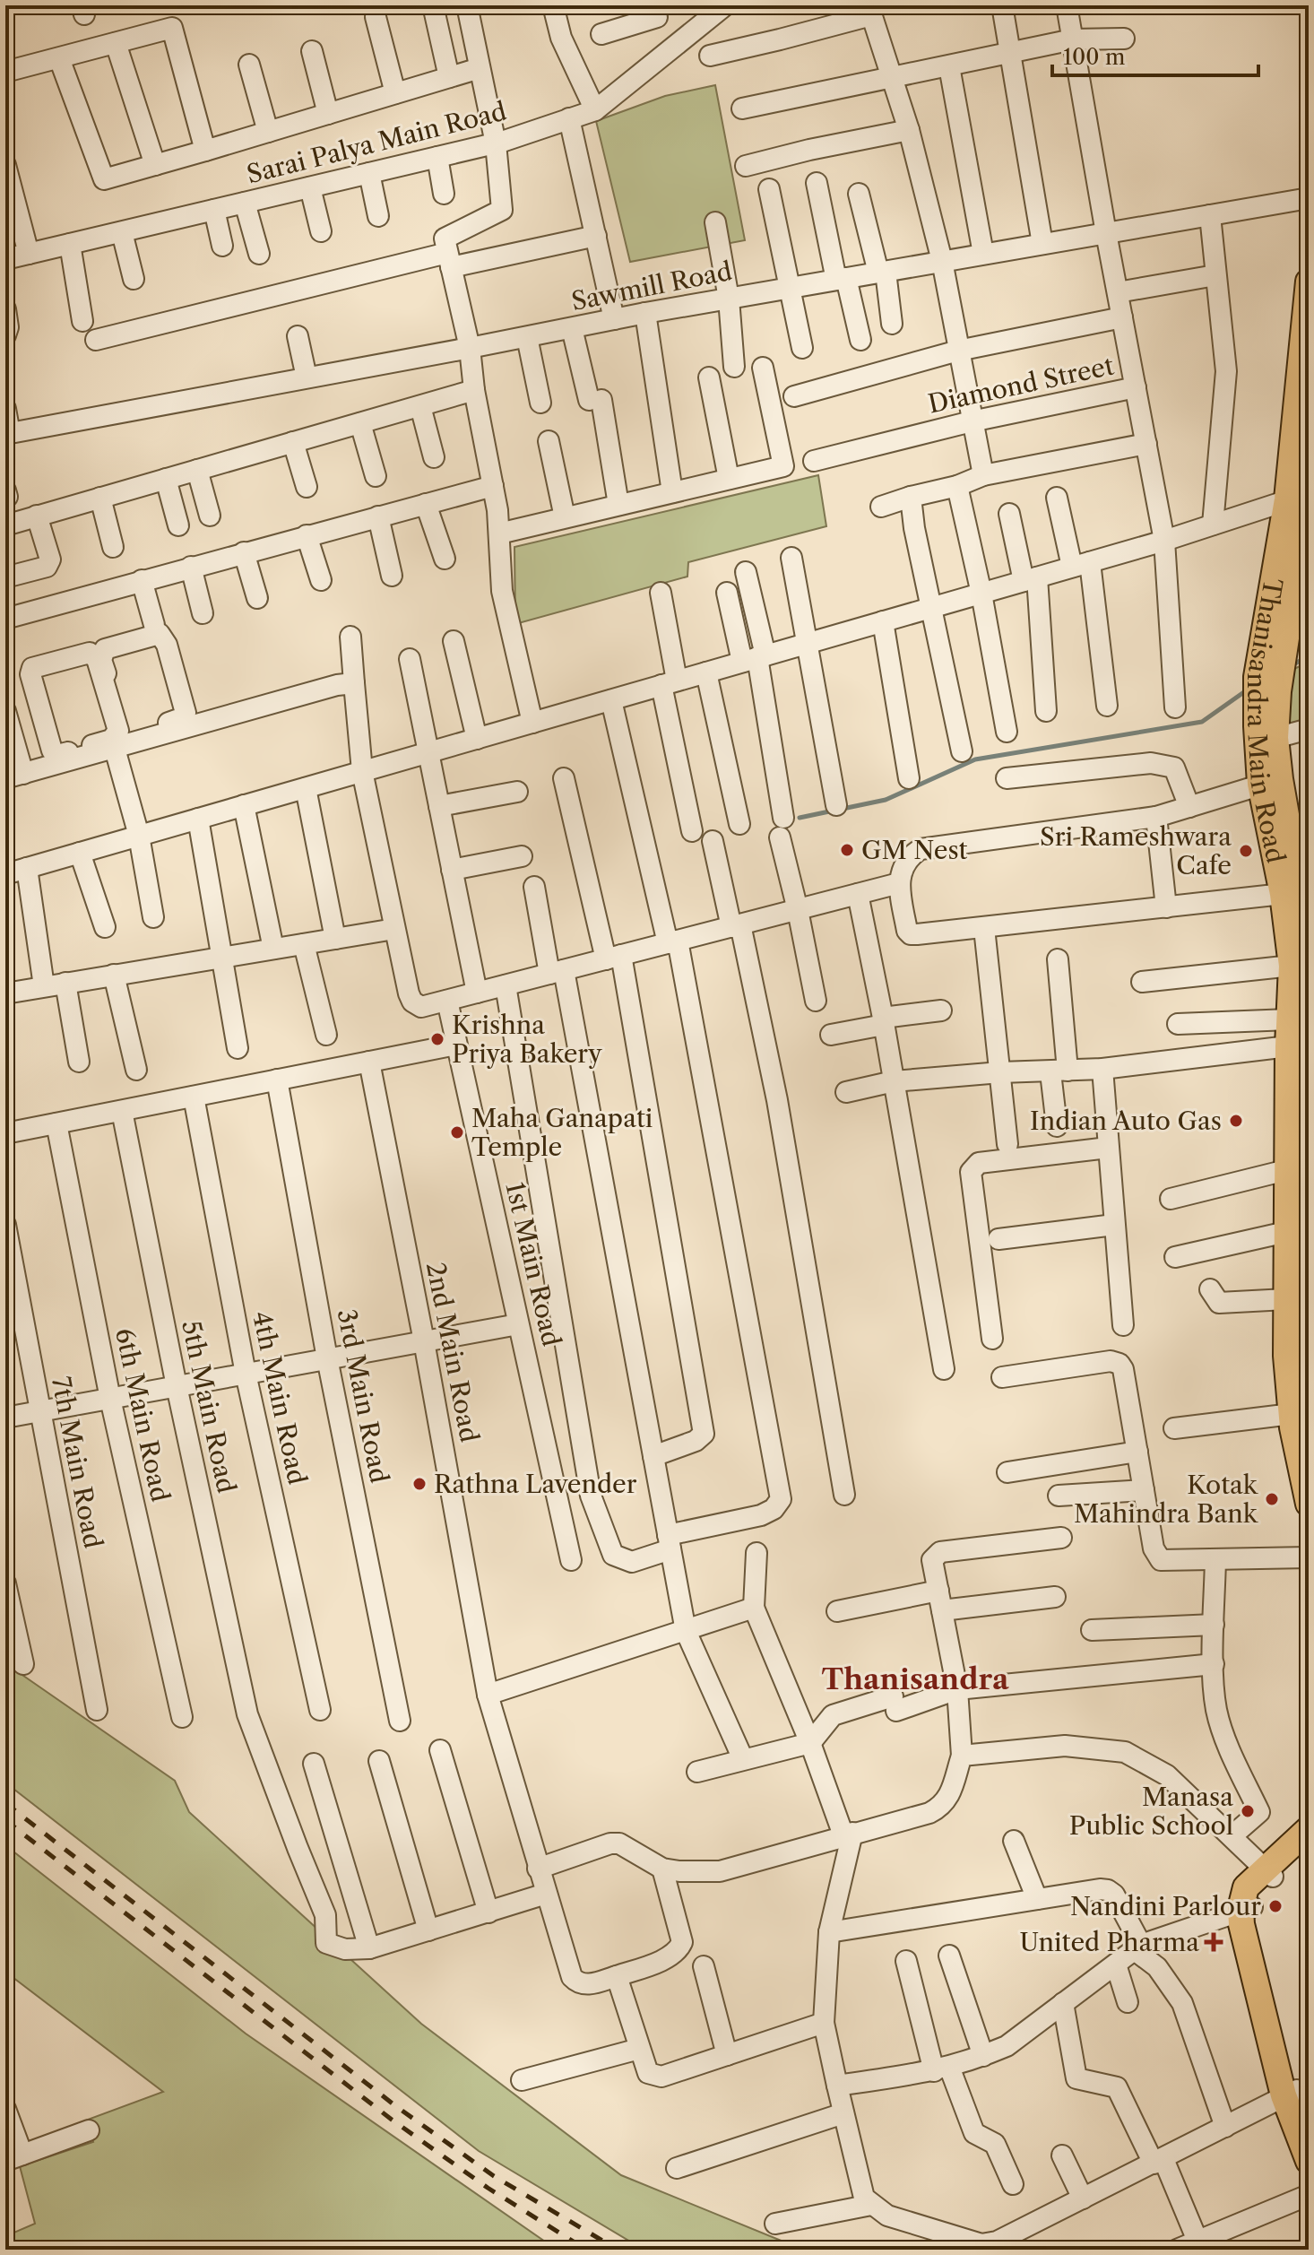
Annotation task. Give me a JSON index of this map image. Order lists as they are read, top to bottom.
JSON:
{
  "streets": {
    "main road": ["Thanisandra Main Road"],
    "street": [
      "Sarai Palya Main Road",
      "Sawmill Road",
      "Diamond Street",
      "1st Main Road",
      "2nd Main Road",
      "3rd Main Road",
      "4th Main Road",
      "5th Main Road",
      "6th Main Road",
      "7th Main Road"
    ]
  },
  "districts": ["Thanisandra"],
  "places": {
    "other": [
      "GM Nest",
      "Sri Rameshwara Cafe",
      "Krishna Priya Bakery",
      "Indian Auto Gas",
      "Maha Ganapati Temple",
      "Rathna Lavender",
      "Kotak Mahindra Bank",
      "Manasa Public School",
      "Nandini Parlour"
    ],
    "health": ["United Pharma"]
  },
  "scale_bar": "100 m"
}
